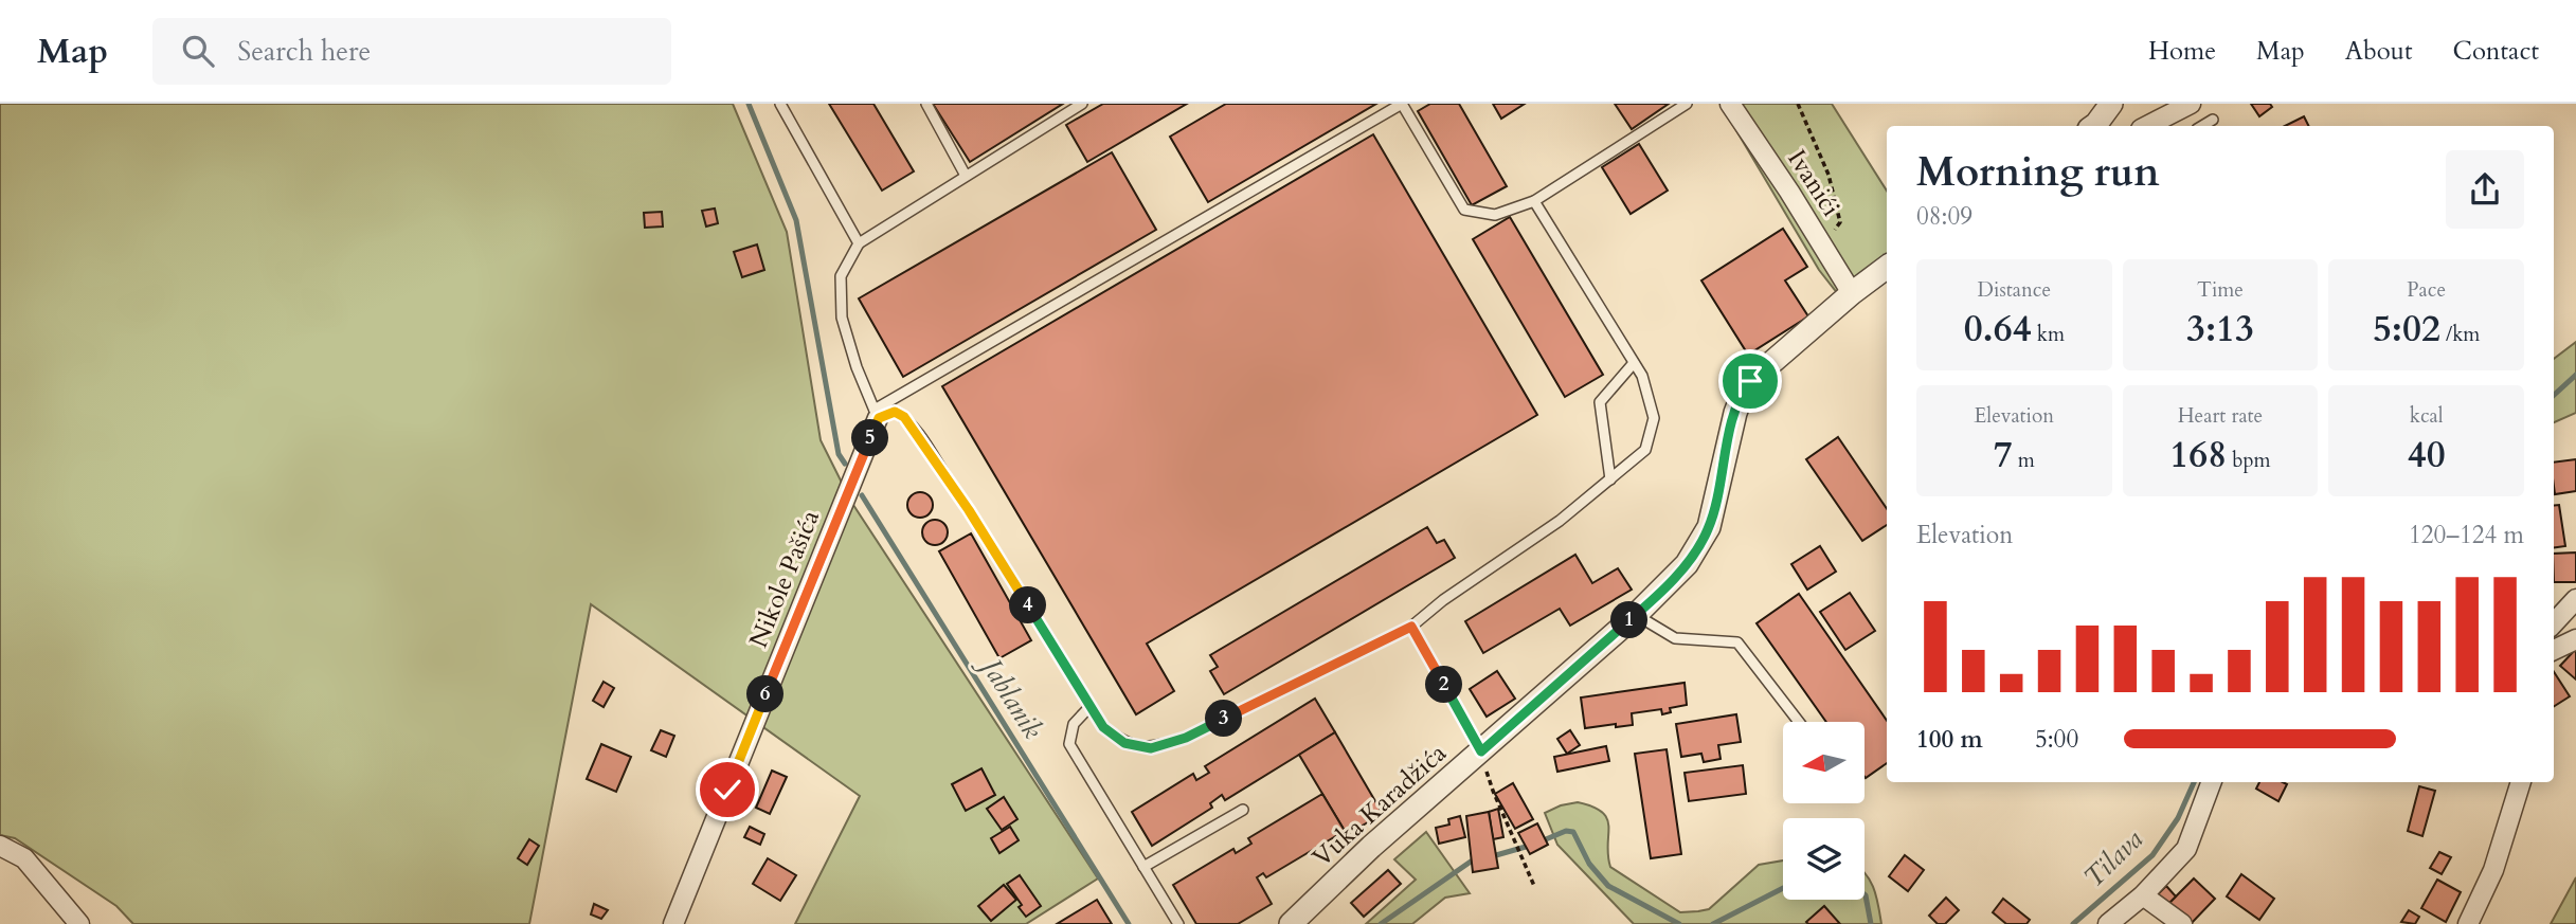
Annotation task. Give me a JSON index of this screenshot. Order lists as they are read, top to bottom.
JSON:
{
  "streets": {
    "street": ["Ivanići", "Nikole Pašića", "Vuka Karadžića"]
  },
  "crossings": [
    ["Ivanići", "Vuka Karadžića"]
  ],
  "water": ["Jablanik", "Tilava"],
  "north": "left",
  "page": {
    "header": "Map",
    "search": "Search here",
    "nav": [
      "Home",
      "Map",
      "About",
      "Contact"
    ],
    "heading": ["Morning run", "08:09"],
    "stats": [
      ["Distance", "0.64 km"],
      ["Time", "3:13"],
      ["Pace", "5:02 /km"],
      ["Elevation", "7 m"],
      ["Heart rate", "168 bpm"],
      ["kcal", "40"]
    ],
    "pins": [
      "5",
      "4",
      "1",
      "2",
      "6",
      "3"
    ],
    "chart": ["Elevation", "120–124 m"],
    "list": [
      {
        "name": "100 m",
        "note": "5:00"
      }
    ]
  }
}
